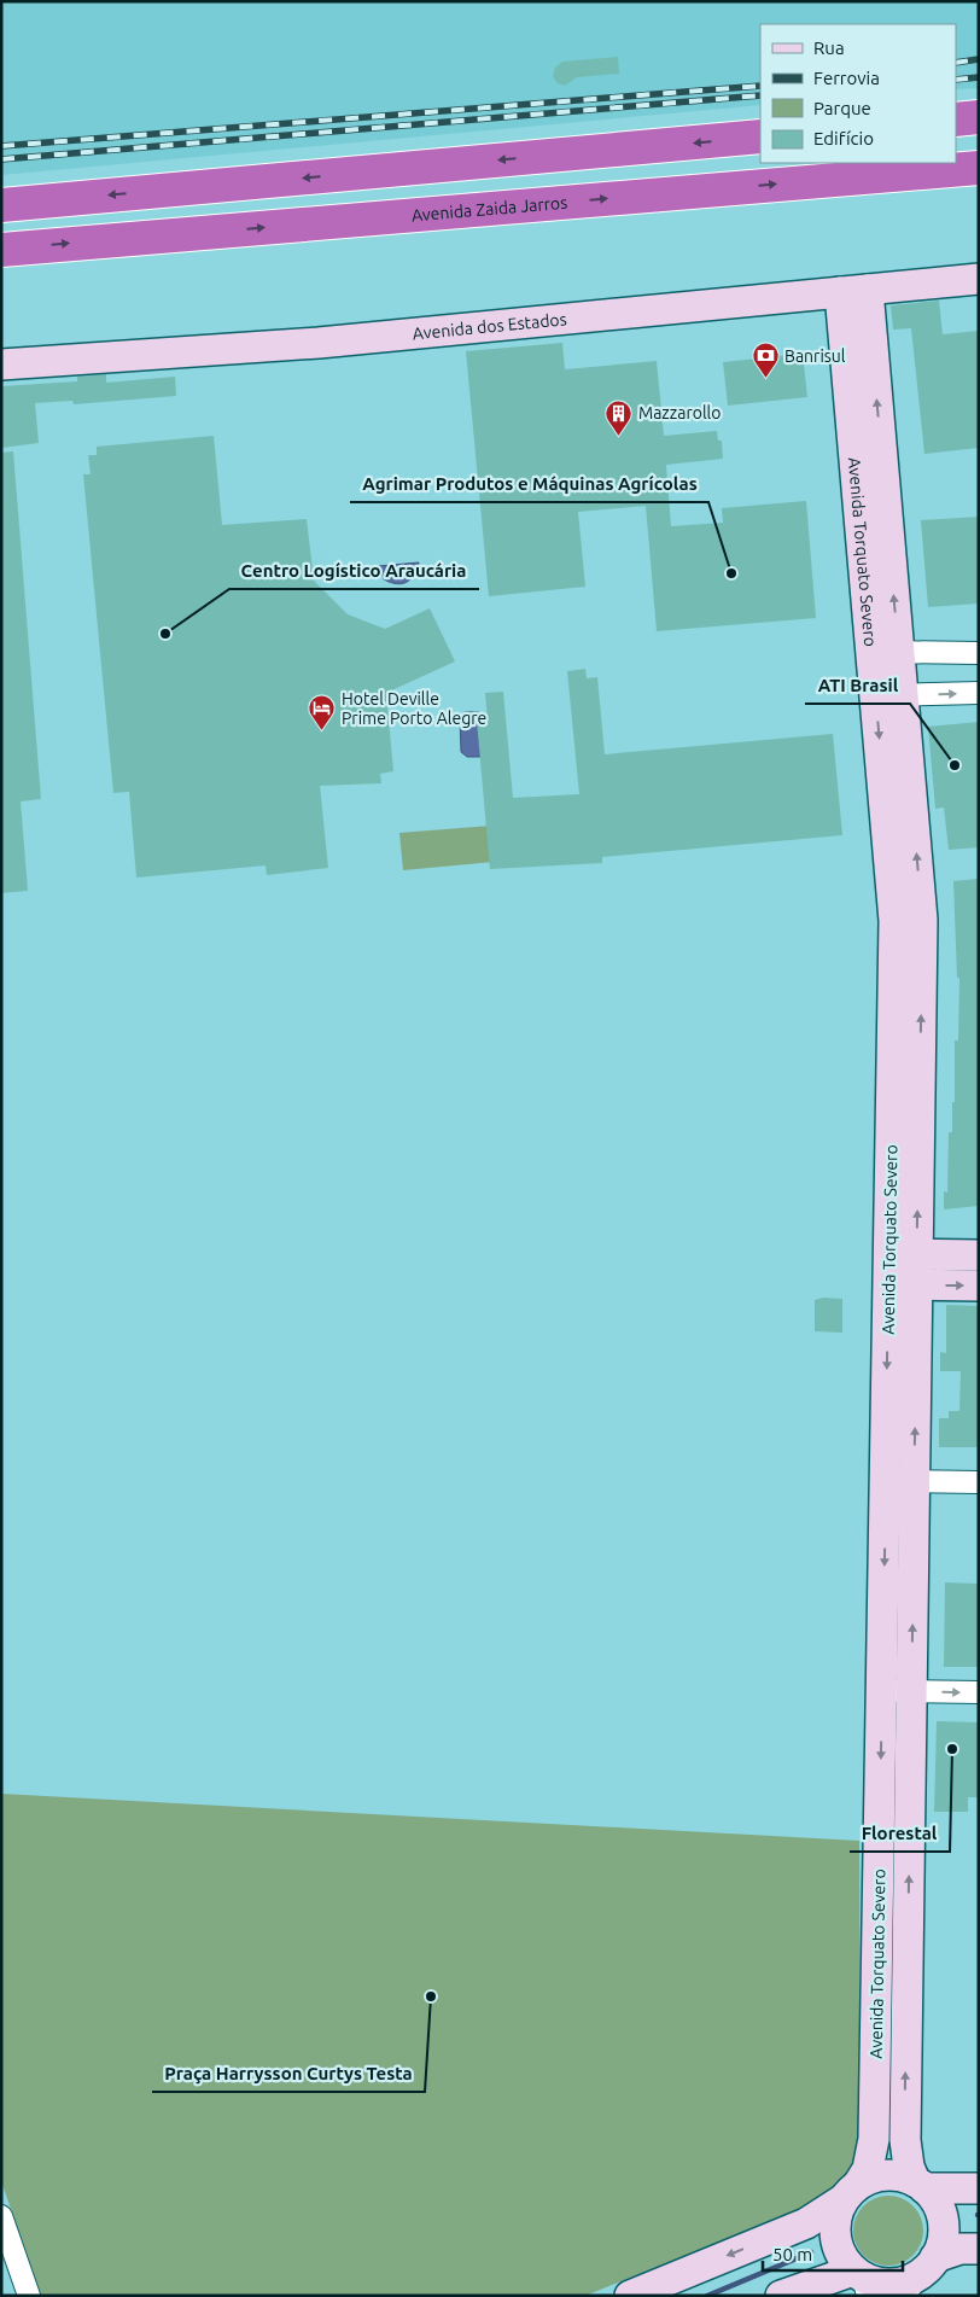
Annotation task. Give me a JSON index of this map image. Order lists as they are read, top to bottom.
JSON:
{
  "streets": {
    "highway": ["Avenida Zaida Jarros"],
    "street": ["Avenida dos Estados", "Avenida Torquato Severo"]
  },
  "crossings": [
    ["Avenida dos Estados", "Avenida Torquato Severo"]
  ],
  "places": {
    "bank": ["Banrisul"],
    "building": ["Mazzarollo"],
    "other": [
      "Agrimar Produtos e Máquinas Agrícolas",
      "Centro Logístico Araucária",
      "ATI Brasil",
      "Florestal",
      "Praça Harrysson Curtys Testa"
    ],
    "hotel": ["Hotel Deville Prime Porto Alegre"]
  },
  "legend": [
    "Rua",
    "Ferrovia",
    "Parque",
    "Edifício"
  ],
  "scale_bar": "50 m"
}
